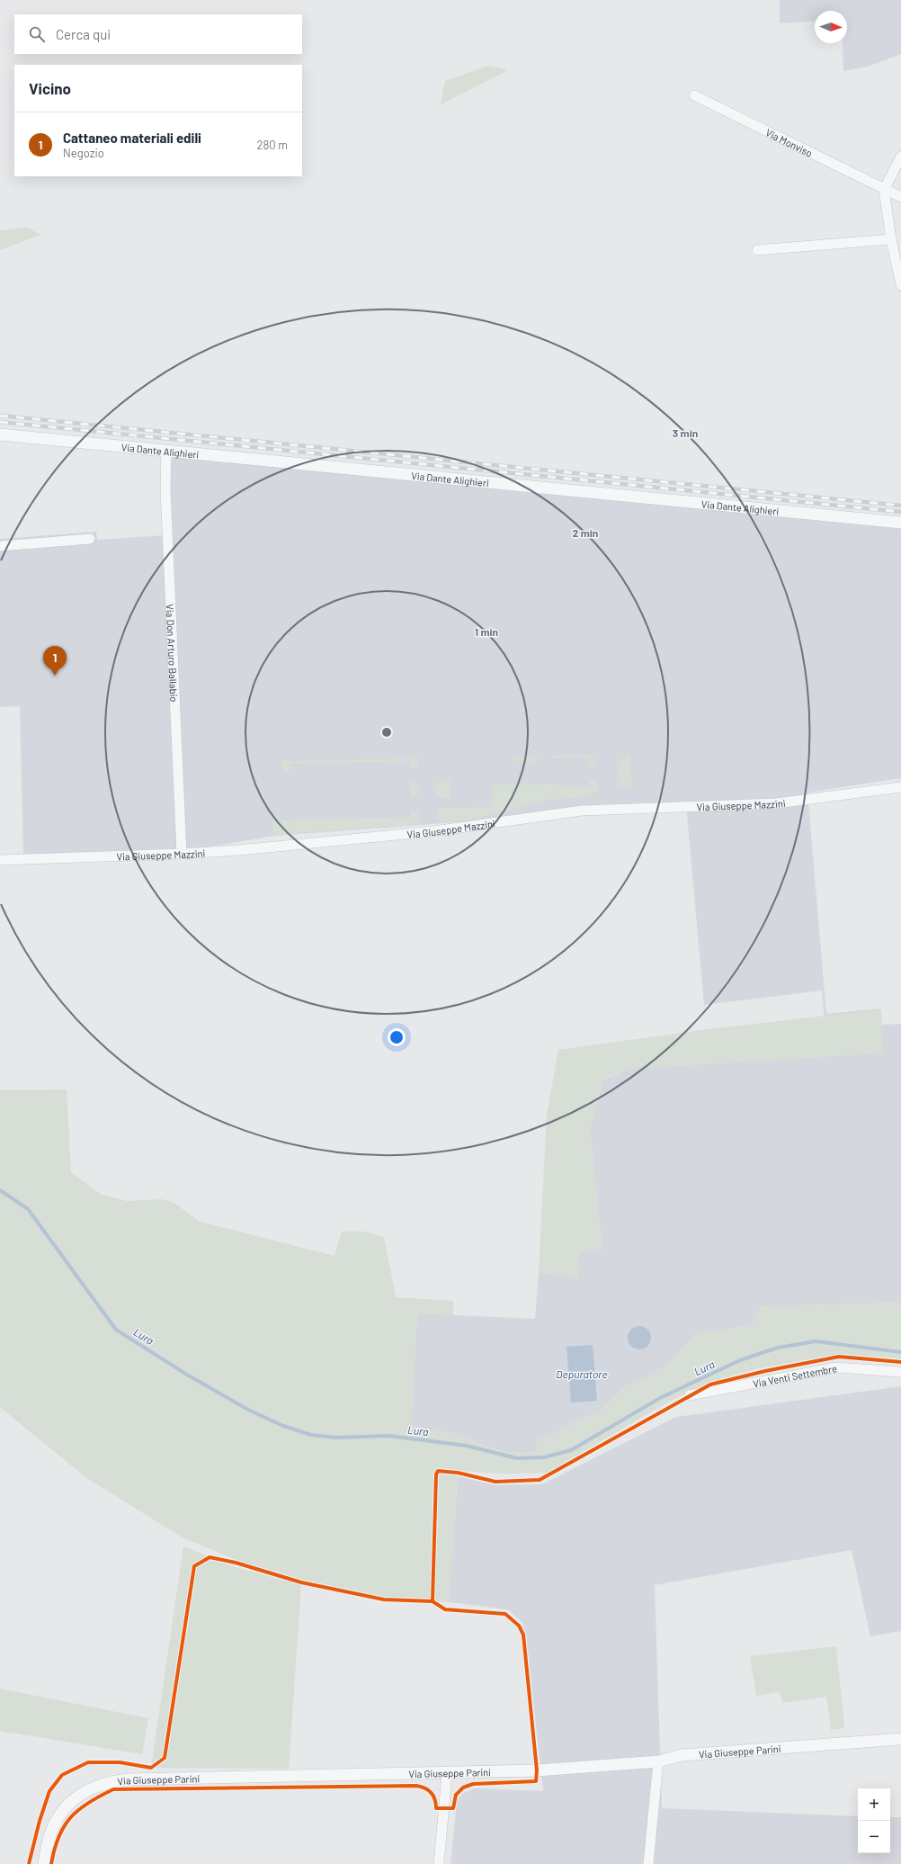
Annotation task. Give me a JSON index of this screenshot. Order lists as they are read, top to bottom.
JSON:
{
  "streets": {
    "street": [
      "Via Monviso",
      "Via Dante Alighieri",
      "Via Don Arturo Ballabio",
      "Via Giuseppe Mazzini",
      "Via Venti Settembre",
      "Via Giuseppe Parini"
    ]
  },
  "crossings": [
    ["Via Dante Alighieri", "Via Don Arturo Ballabio"],
    ["Via Don Arturo Ballabio", "Via Giuseppe Mazzini"]
  ],
  "water": ["Lura", "Depuratore"],
  "north": "right",
  "page": {
    "search": "Cerca qui",
    "heading": "Vicino",
    "list": [
      {
        "mark": "1",
        "name": "Cattaneo materiali edili",
        "note": "Negozio",
        "value": "280 m"
      }
    ],
    "pins": "1",
    "map_buttons": ["+", "−"]
  },
  "rings": ["3 min", "2 min", "1 min"]
}
